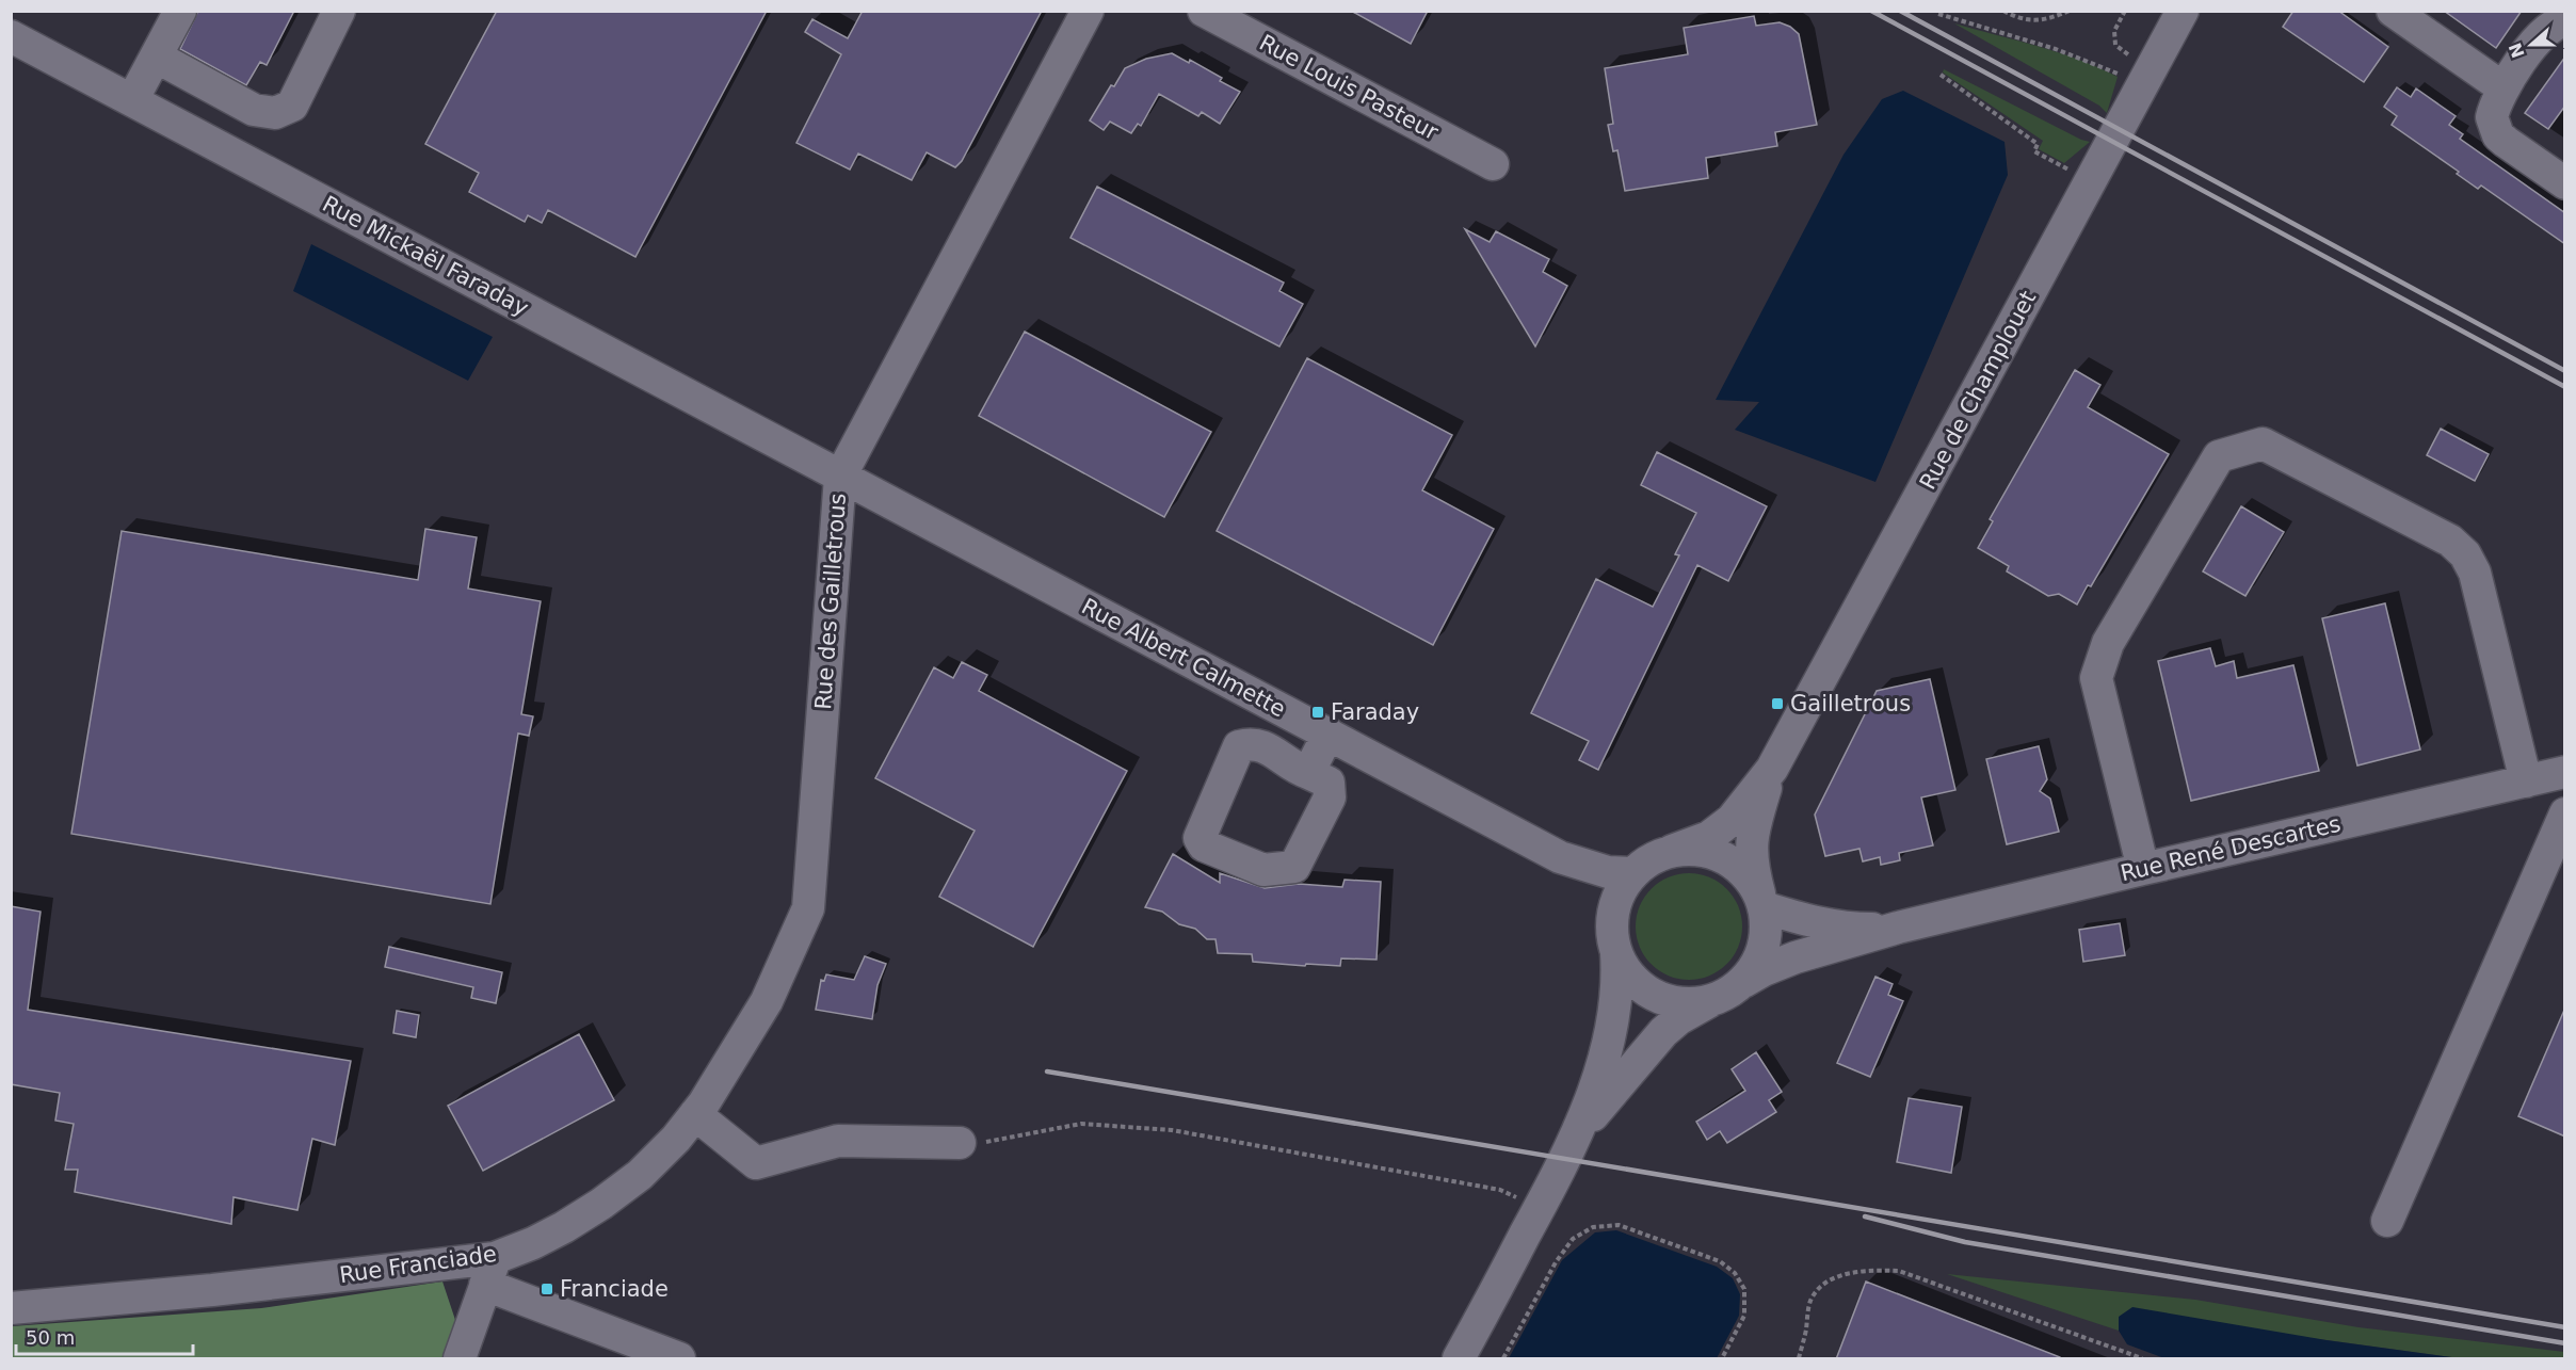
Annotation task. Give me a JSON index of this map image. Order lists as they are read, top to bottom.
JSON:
{
  "streets": {
    "street": [
      "Rue Louis Pasteur",
      "Rue Mickaël Faraday",
      "Rue de Champlouet",
      "Rue des Gailletrous",
      "Rue Albert Calmette",
      "Rue René Descartes",
      "Rue Franciade"
    ]
  },
  "crossings": [
    ["Rue Mickaël Faraday", "Rue des Gailletrous"],
    ["Rue Mickaël Faraday", "Rue Albert Calmette"],
    ["Rue de Champlouet", "Rue Albert Calmette"],
    ["Rue de Champlouet", "Rue René Descartes"],
    ["Rue des Gailletrous", "Rue Albert Calmette"],
    ["Rue des Gailletrous", "Rue Franciade"],
    ["Rue Albert Calmette", "Rue René Descartes"]
  ],
  "places": {
    "transit": ["Gailletrous", "Faraday", "Franciade"]
  },
  "scale_bar": "50 m",
  "north": "left"
}
